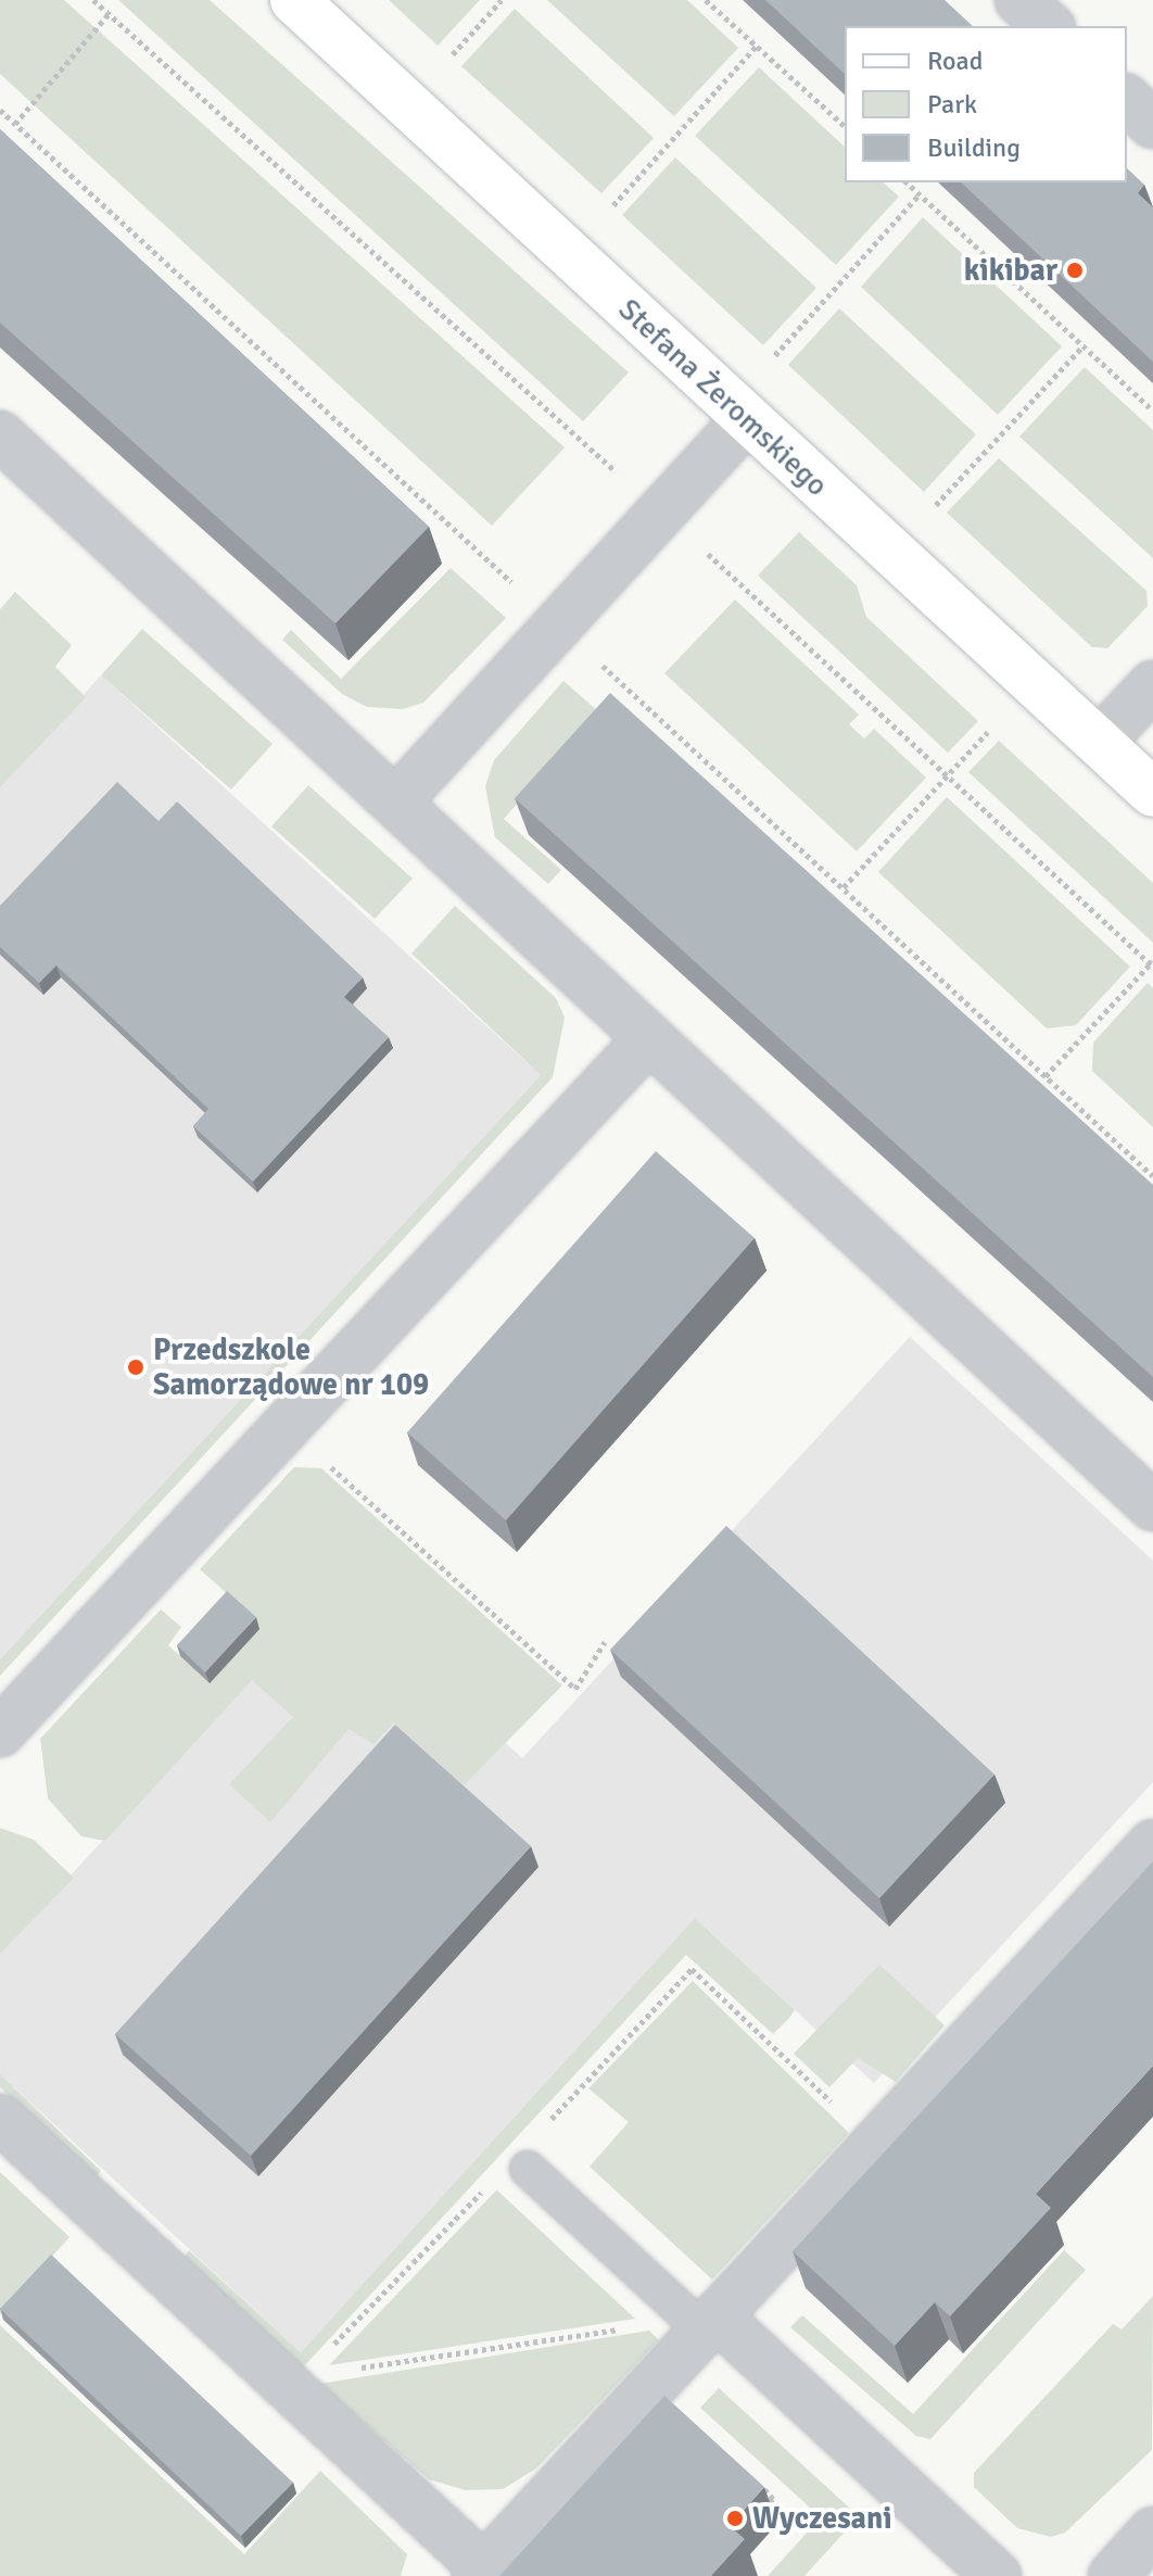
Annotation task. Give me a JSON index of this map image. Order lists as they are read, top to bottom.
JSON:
{
  "streets": {
    "street": ["Stefana Żeromskiego"]
  },
  "places": ["kikibar", "Przedszkole Samorządowe nr 109", "Wyczesani"],
  "legend": ["Road", "Park", "Building"]
}
